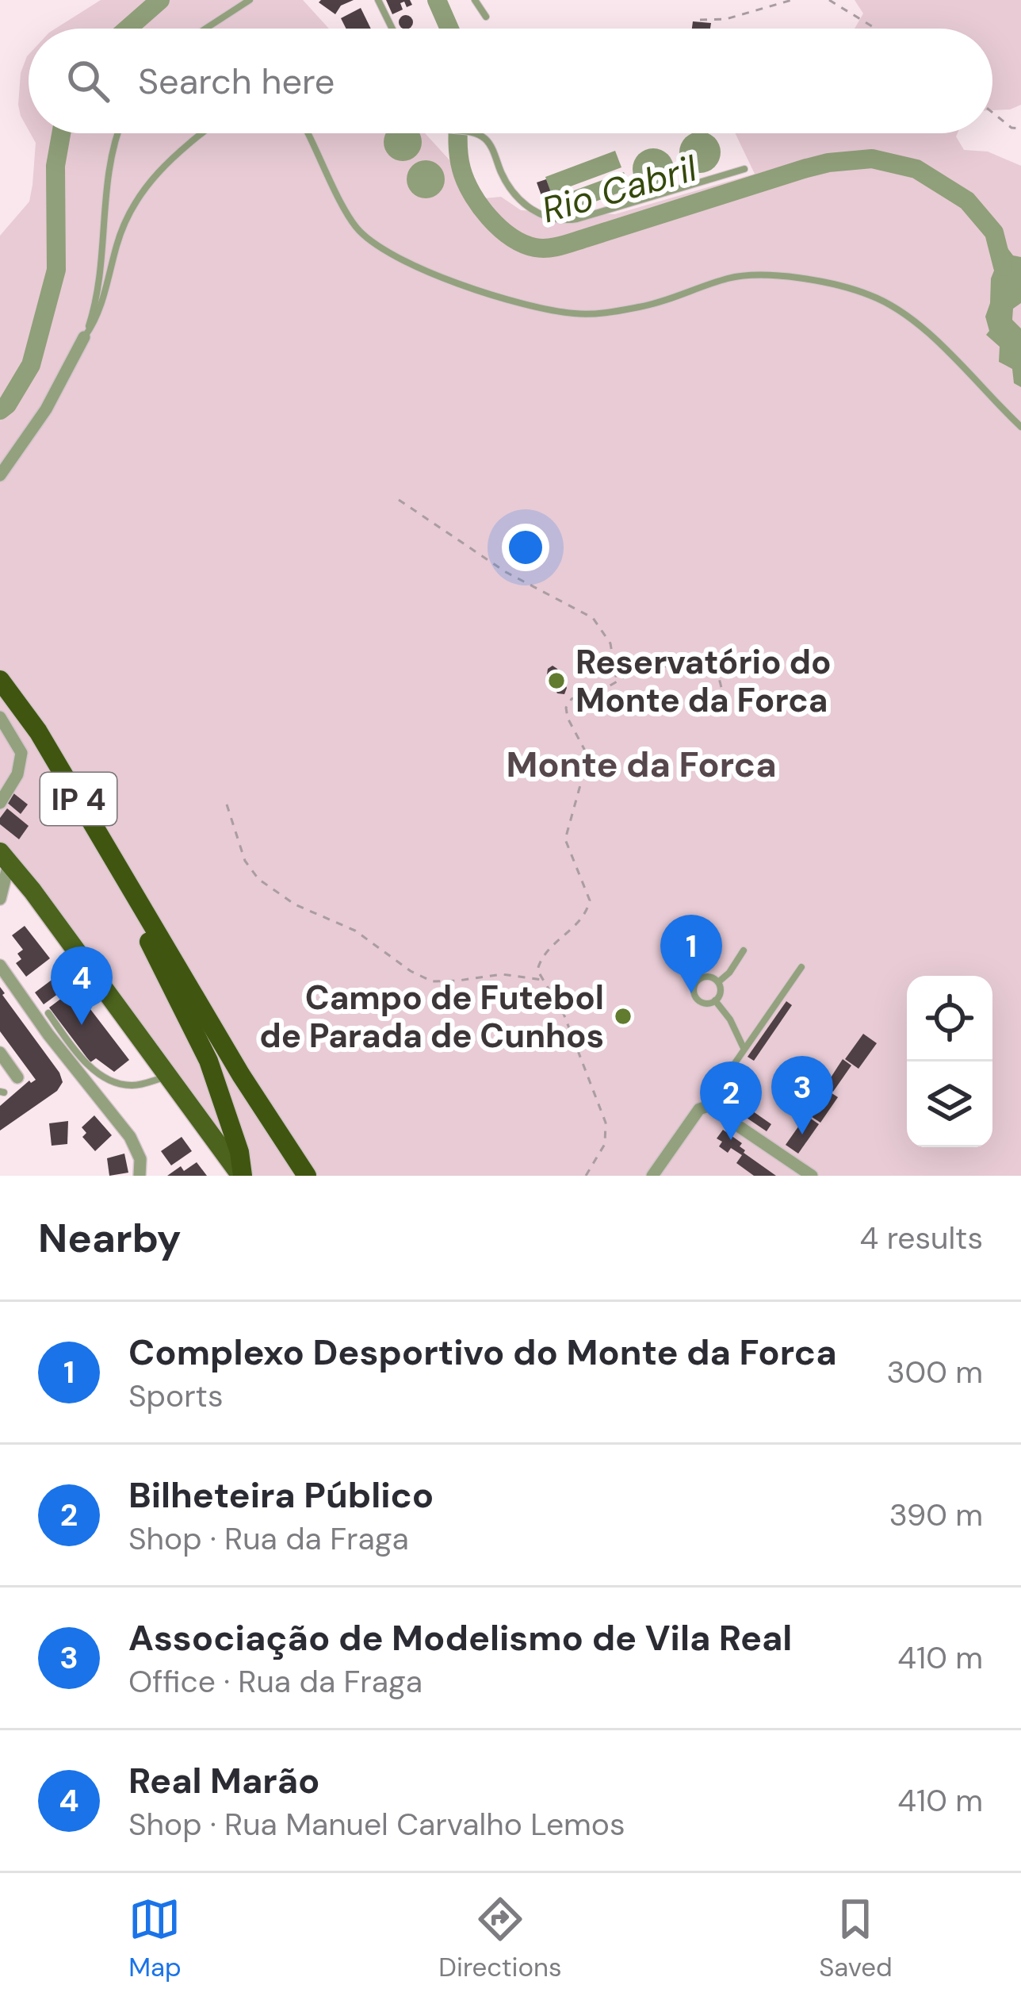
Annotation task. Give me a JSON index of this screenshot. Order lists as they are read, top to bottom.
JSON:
{
  "streets": {
    "highway": ["IP 4"]
  },
  "districts": ["Monte da Forca"],
  "water": ["Rio Cabril"],
  "places": ["Reservatório do Monte da Forca", "Campo de Futebol de Parada de Cunhos"],
  "page": {
    "search": "Search here",
    "pins": [
      "1",
      "4",
      "3",
      "2"
    ],
    "heading": ["Nearby", "4 results"],
    "list": [
      {
        "mark": "1",
        "name": "Complexo Desportivo do Monte da Forca",
        "note": "Sports",
        "value": "300 m"
      },
      {
        "mark": "2",
        "name": "Bilheteira Público",
        "note": "Shop · Rua da Fraga",
        "value": "390 m"
      },
      {
        "mark": "3",
        "name": "Associação de Modelismo de Vila Real",
        "note": "Office · Rua da Fraga",
        "value": "410 m"
      },
      {
        "mark": "4",
        "name": "Real Marão",
        "note": "Shop · Rua Manuel Carvalho Lemos",
        "value": "410 m"
      }
    ],
    "nav": ["Map", "Directions", "Saved"]
  }
}
